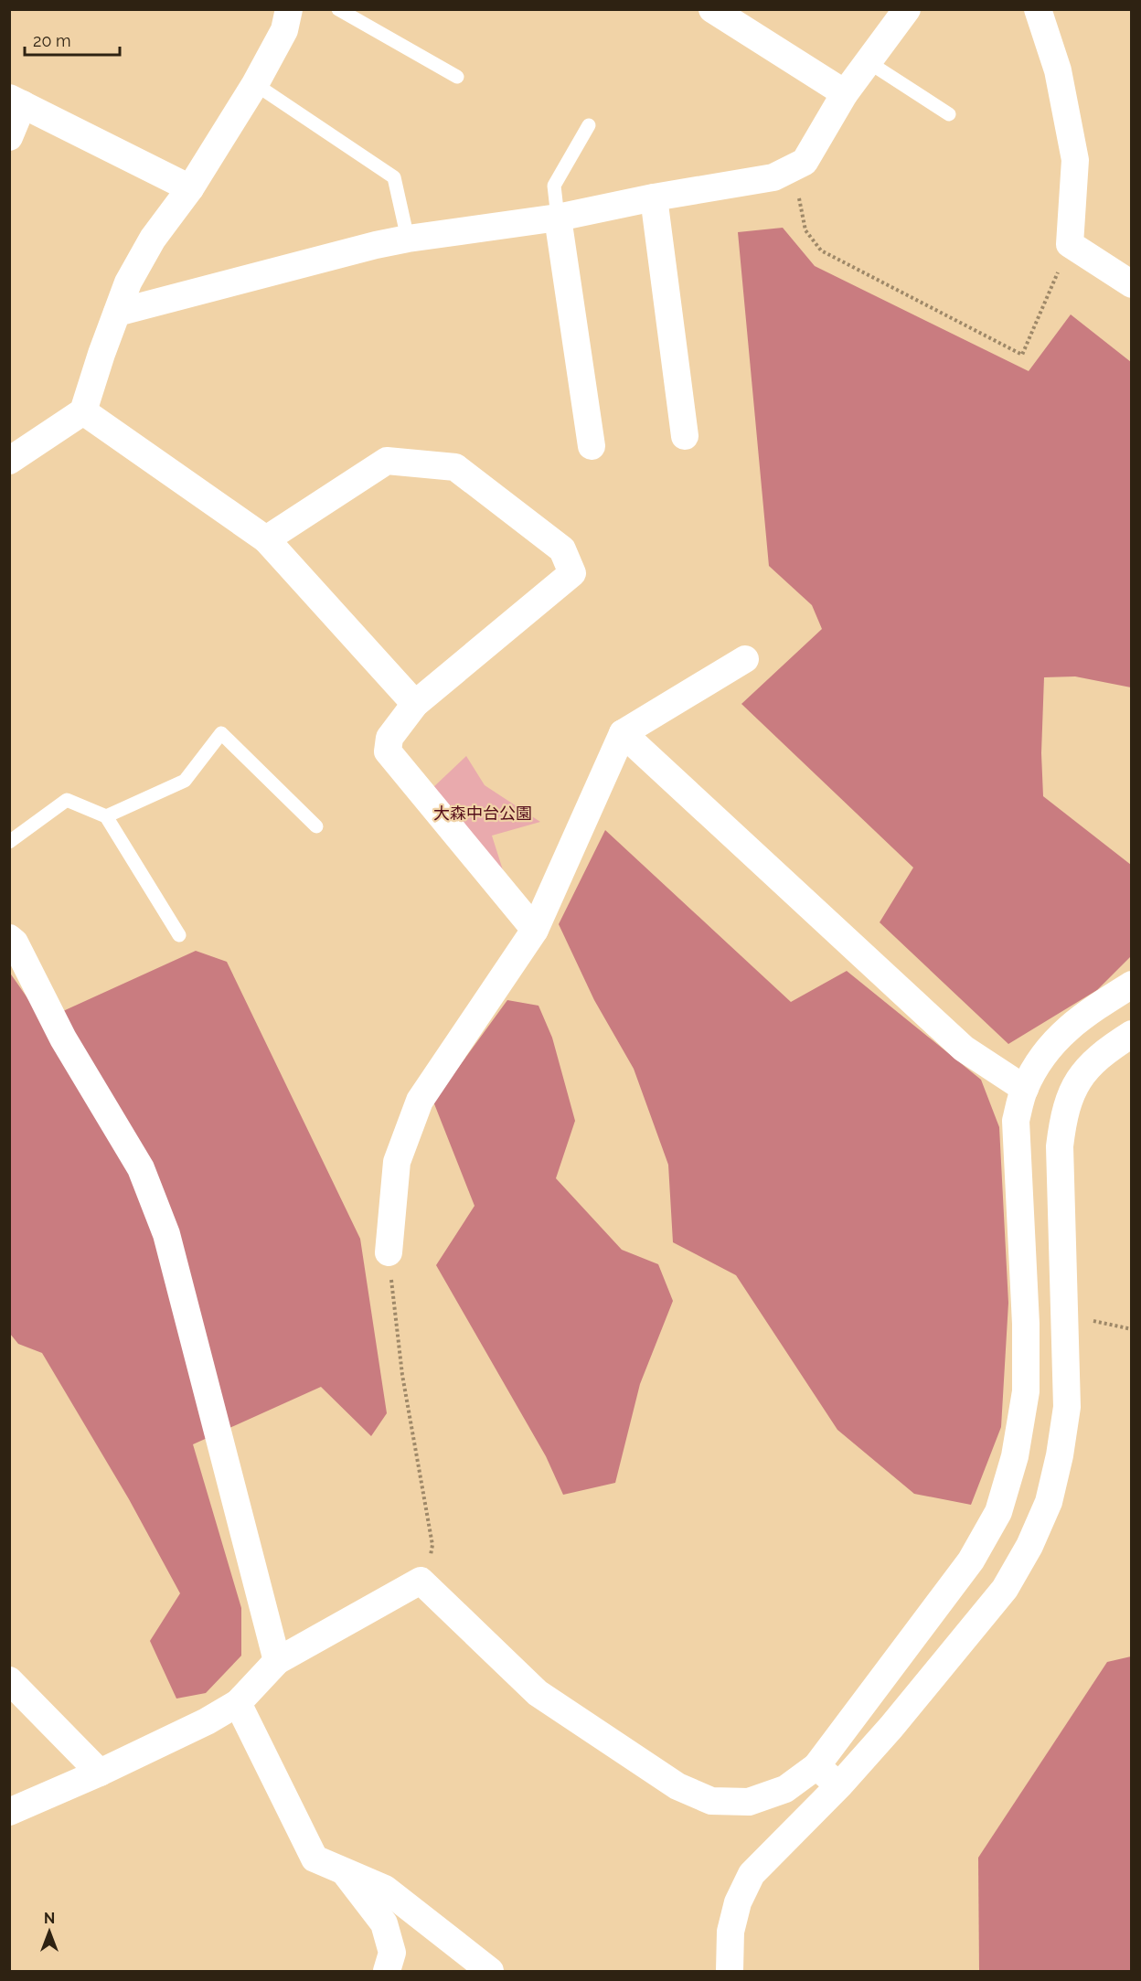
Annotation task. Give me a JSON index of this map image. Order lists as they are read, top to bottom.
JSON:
{
  "parks": ["大森中台公園"],
  "scale_bar": "20 m",
  "north": "top"
}
